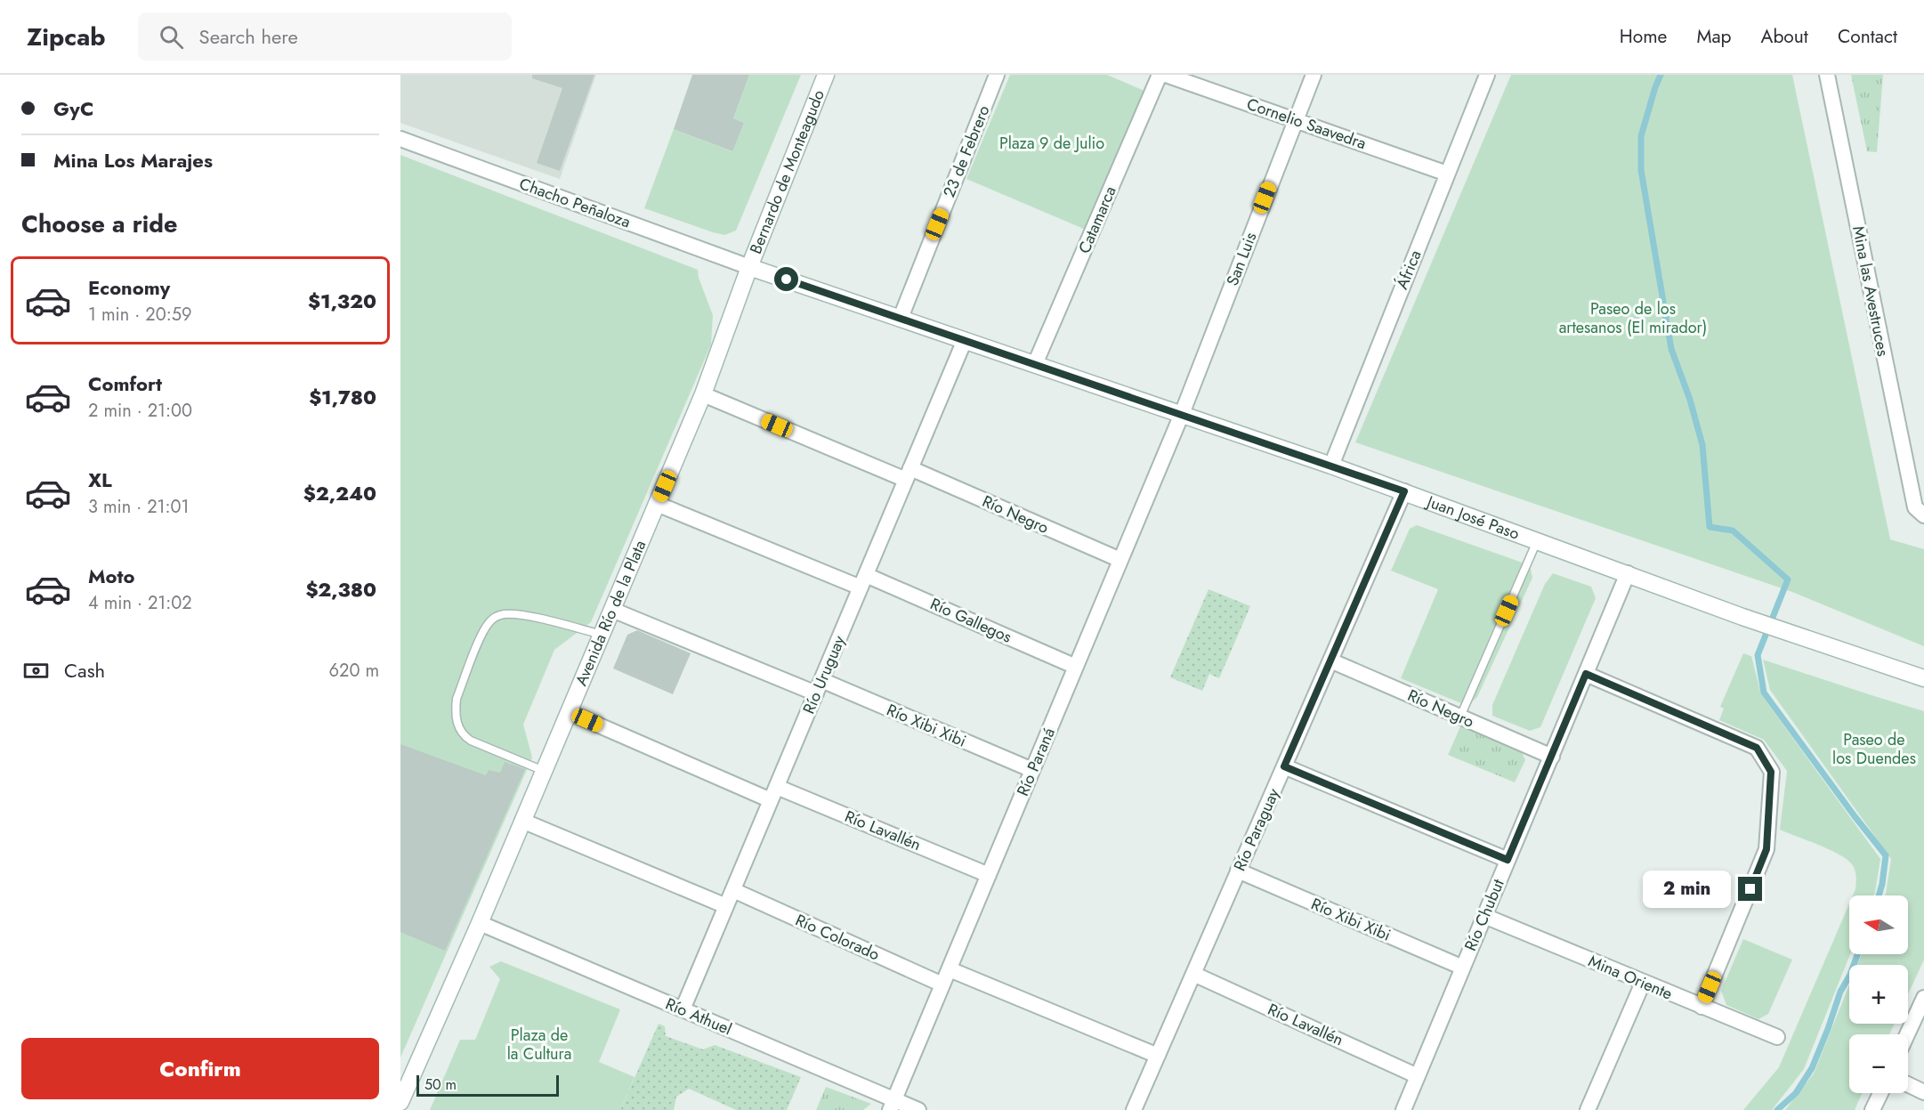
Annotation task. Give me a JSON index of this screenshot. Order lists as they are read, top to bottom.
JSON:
{
  "streets": {
    "main road": ["Bernardo de Monteagudo", "Juan José Paso", "Avenida Río de la Plata"],
    "street": [
      "Cornelio Saavedra",
      "23 de Febrero",
      "Chacho Peñaloza",
      "Catamarca",
      "San Luis",
      "África",
      "Mina las Avestruces",
      "Río Negro",
      "Río Gallegos",
      "Río Uruguay",
      "Río Xibi Xibi",
      "Río Paraná",
      "Río Paraguay",
      "Río Lavallén",
      "Río Chubut",
      "Río Colorado",
      "Mina Oriente",
      "Río Athuel"
    ]
  },
  "crossings": [
    ["Cornelio Saavedra", "San Luis"],
    ["Cornelio Saavedra", "África"],
    ["23 de Febrero", "Juan José Paso"],
    ["Bernardo de Monteagudo", "Chacho Peñaloza"],
    ["Bernardo de Monteagudo", "Juan José Paso"],
    ["Bernardo de Monteagudo", "Avenida Río de la Plata"],
    ["Chacho Peñaloza", "Juan José Paso"],
    ["Chacho Peñaloza", "Avenida Río de la Plata"],
    ["Catamarca", "Juan José Paso"],
    ["San Luis", "Juan José Paso"],
    ["San Luis", "Río Paraná"],
    ["África", "Juan José Paso"],
    ["Río Negro", "Avenida Río de la Plata"],
    ["Río Negro", "Río Uruguay"],
    ["Río Negro", "Río Paraná"],
    ["Río Negro", "Río Paraguay"],
    ["Río Negro", "Río Chubut"],
    ["Juan José Paso", "Avenida Río de la Plata"],
    ["Juan José Paso", "Río Uruguay"],
    ["Juan José Paso", "Río Paraná"],
    ["Juan José Paso", "Río Paraguay"],
    ["Juan José Paso", "Río Chubut"],
    ["Avenida Río de la Plata", "Río Gallegos"],
    ["Avenida Río de la Plata", "Río Xibi Xibi"],
    ["Avenida Río de la Plata", "Río Lavallén"],
    ["Avenida Río de la Plata", "Río Athuel"],
    ["Río Gallegos", "Río Uruguay"],
    ["Río Gallegos", "Río Paraná"],
    ["Río Uruguay", "Río Xibi Xibi"],
    ["Río Uruguay", "Río Lavallén"],
    ["Río Uruguay", "Río Colorado"],
    ["Río Uruguay", "Río Athuel"],
    ["Río Xibi Xibi", "Río Paraná"],
    ["Río Xibi Xibi", "Río Paraguay"],
    ["Río Xibi Xibi", "Río Chubut"],
    ["Río Paraná", "Río Lavallén"],
    ["Río Paraná", "Río Colorado"],
    ["Río Paraná", "Río Athuel"],
    ["Río Paraguay", "Río Lavallén"],
    ["Río Lavallén", "Río Chubut"],
    ["Río Chubut", "Mina Oriente"]
  ],
  "parks": [
    "Plaza 9 de Julio",
    "Paseo de los artesanos (El mirador)",
    "Paseo de los Duendes",
    "Plaza de la Cultura"
  ],
  "scale_bar": "50 m",
  "north": "left",
  "page": {
    "header": "Zipcab",
    "search": "Search here",
    "nav": [
      "Home",
      "Map",
      "About",
      "Contact"
    ],
    "banner": ["GyC", "Mina Los Marajes"],
    "heading": "Choose a ride",
    "list": [
      {
        "name": "Economy",
        "note": "1 min · 20:59",
        "value": "$1,320"
      },
      {
        "name": "Comfort",
        "note": "2 min · 21:00",
        "value": "$1,780"
      },
      {
        "name": "XL",
        "note": "3 min · 21:01",
        "value": "$2,240"
      },
      {
        "name": "Moto",
        "note": "4 min · 21:02",
        "value": "$2,380"
      }
    ],
    "pay": ["Cash", "620 m"],
    "bubble": "2 min",
    "map_buttons": ["+", "−"],
    "buttons": "Confirm",
    "scale": "50 m"
  }
}
